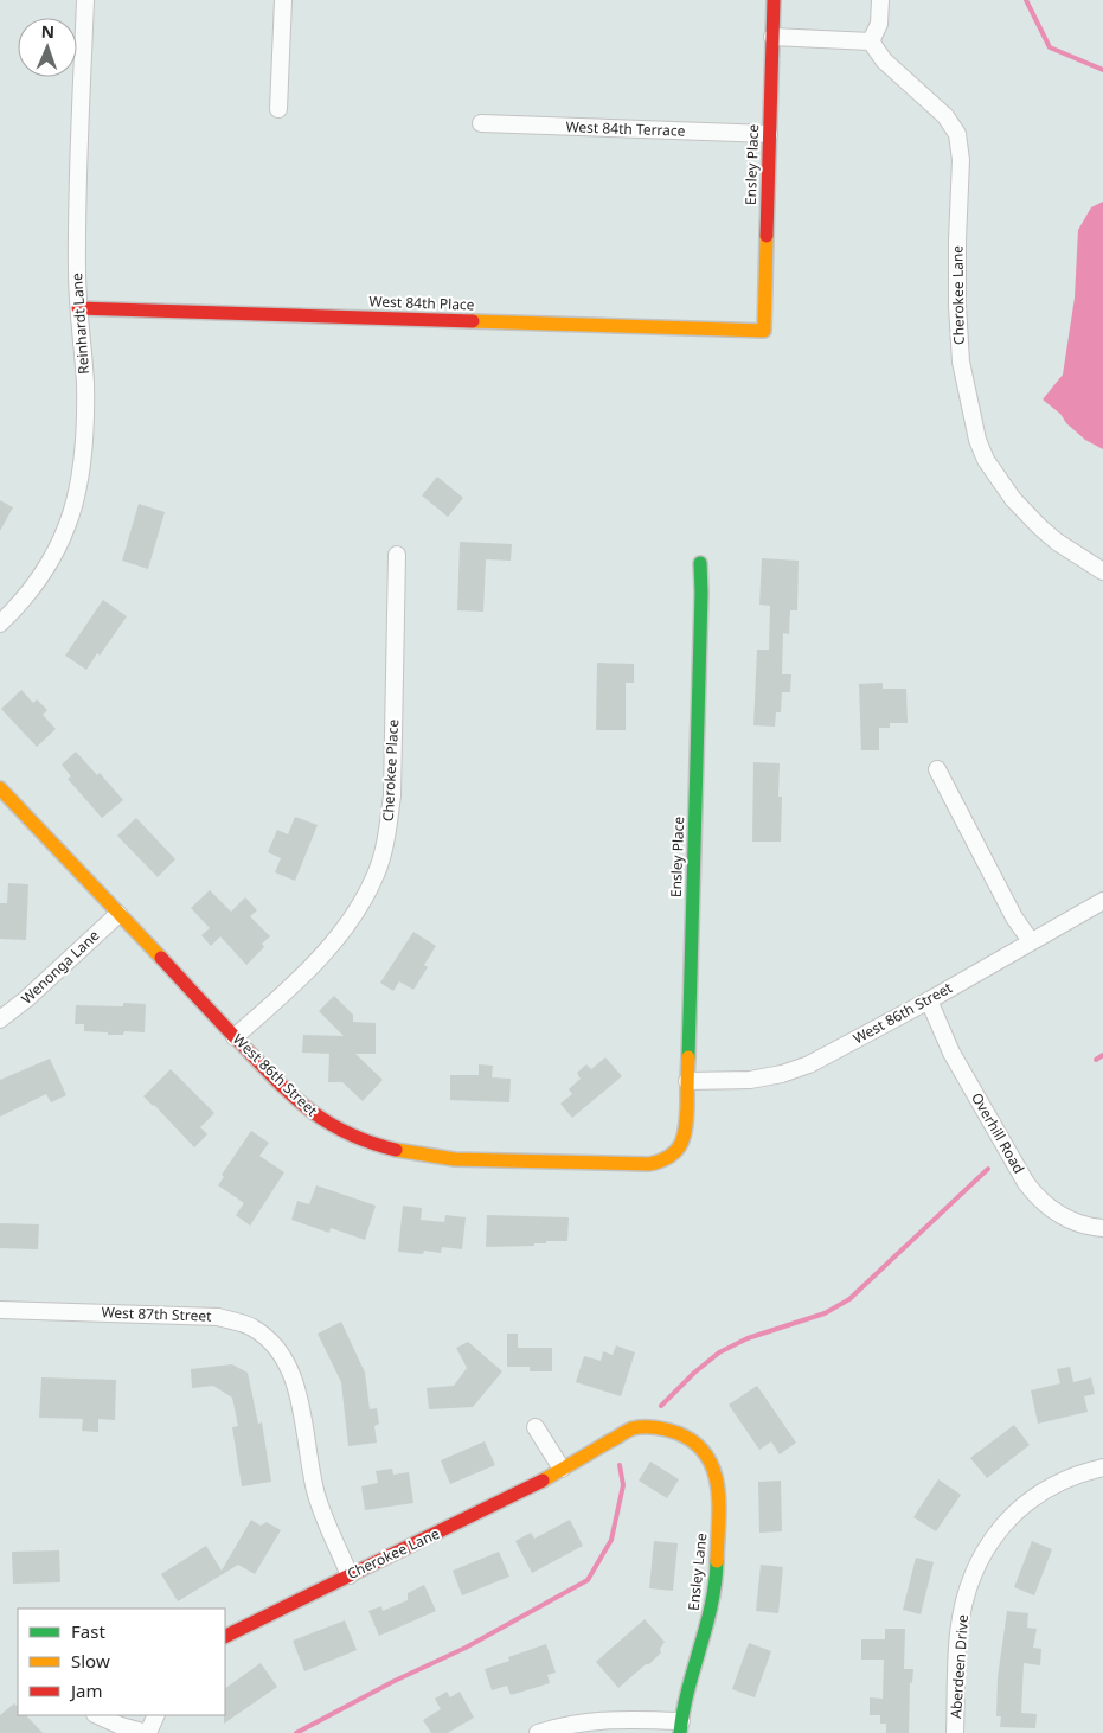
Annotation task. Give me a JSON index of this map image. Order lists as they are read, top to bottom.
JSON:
{
  "streets": {
    "street": [
      "West 84th Terrace",
      "Ensley Place",
      "Cherokee Lane",
      "West 84th Place",
      "Reinhardt Lane",
      "Cherokee Place",
      "Wenonga Lane",
      "West 86th Street",
      "Overhill Road",
      "West 87th Street",
      "Ensley Lane",
      "Aberdeen Drive"
    ]
  },
  "crossings": [
    ["West 84th Terrace", "Ensley Place"],
    ["Ensley Place", "West 84th Place"],
    ["Ensley Place", "West 86th Street"],
    ["Cherokee Lane", "West 87th Street"],
    ["Cherokee Lane", "Ensley Lane"],
    ["West 84th Place", "Reinhardt Lane"],
    ["Cherokee Place", "West 86th Street"],
    ["Wenonga Lane", "West 86th Street"],
    ["West 86th Street", "Overhill Road"]
  ],
  "legend": ["Fast", "Slow", "Jam"],
  "north": "top"
}
